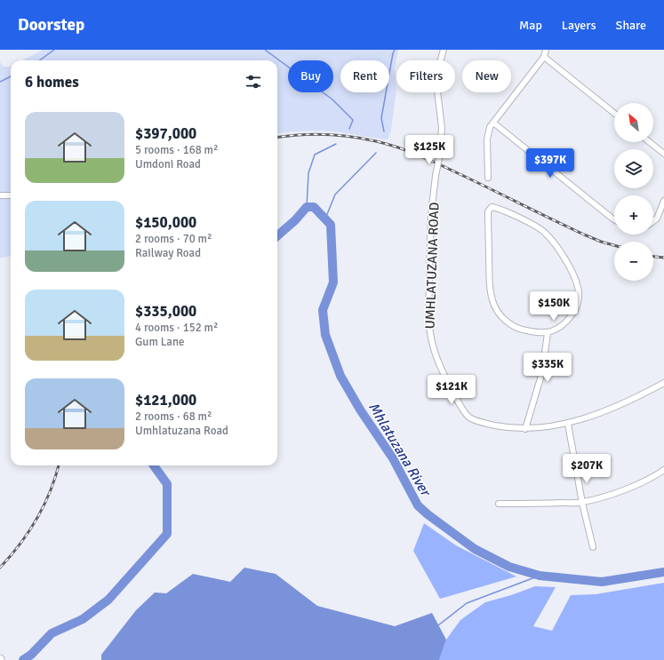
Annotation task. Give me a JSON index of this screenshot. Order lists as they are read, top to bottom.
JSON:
{
  "streets": {
    "street": ["UMHLATUZANA ROAD"]
  },
  "water": ["Mhlatuzana River"],
  "north": "top left",
  "page": {
    "header": "Doorstep",
    "nav": ["Map", "Layers", "Share"],
    "chip": [
      "Buy",
      "Rent",
      "Filters",
      "New"
    ],
    "heading": "6 homes",
    "map_buttons": ["+", "−"],
    "list": [
      {
        "name": "$397,000",
        "note": "5 rooms · 168 m² · Umdoni Road"
      },
      {
        "name": "$150,000",
        "note": "2 rooms · 70 m² · Railway Road"
      },
      {
        "name": "$335,000",
        "note": "4 rooms · 152 m² · Gum Lane"
      },
      {
        "name": "$121,000",
        "note": "2 rooms · 68 m² · Umhlatuzana Road"
      }
    ],
    "price": [
      "$125K",
      "$397K",
      "$150K",
      "$335K",
      "$121K",
      "$207K"
    ]
  }
}
